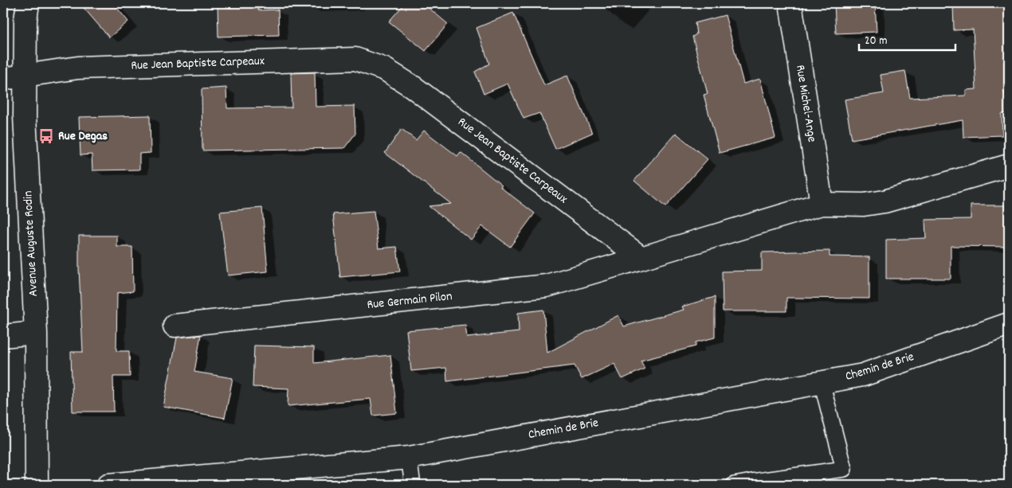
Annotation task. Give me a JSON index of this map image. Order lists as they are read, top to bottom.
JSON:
{
  "streets": {
    "street": [
      "Rue Jean Baptiste Carpeaux",
      "Rue Michel-Ange",
      "Avenue Auguste Rodin",
      "Rue Germain Pilon",
      "Chemin de Brie"
    ]
  },
  "crossings": [
    ["Rue Jean Baptiste Carpeaux", "Avenue Auguste Rodin"],
    ["Rue Jean Baptiste Carpeaux", "Rue Germain Pilon"]
  ],
  "places": {
    "bus stop": ["Rue Degas"]
  },
  "scale_bar": "20 m"
}
